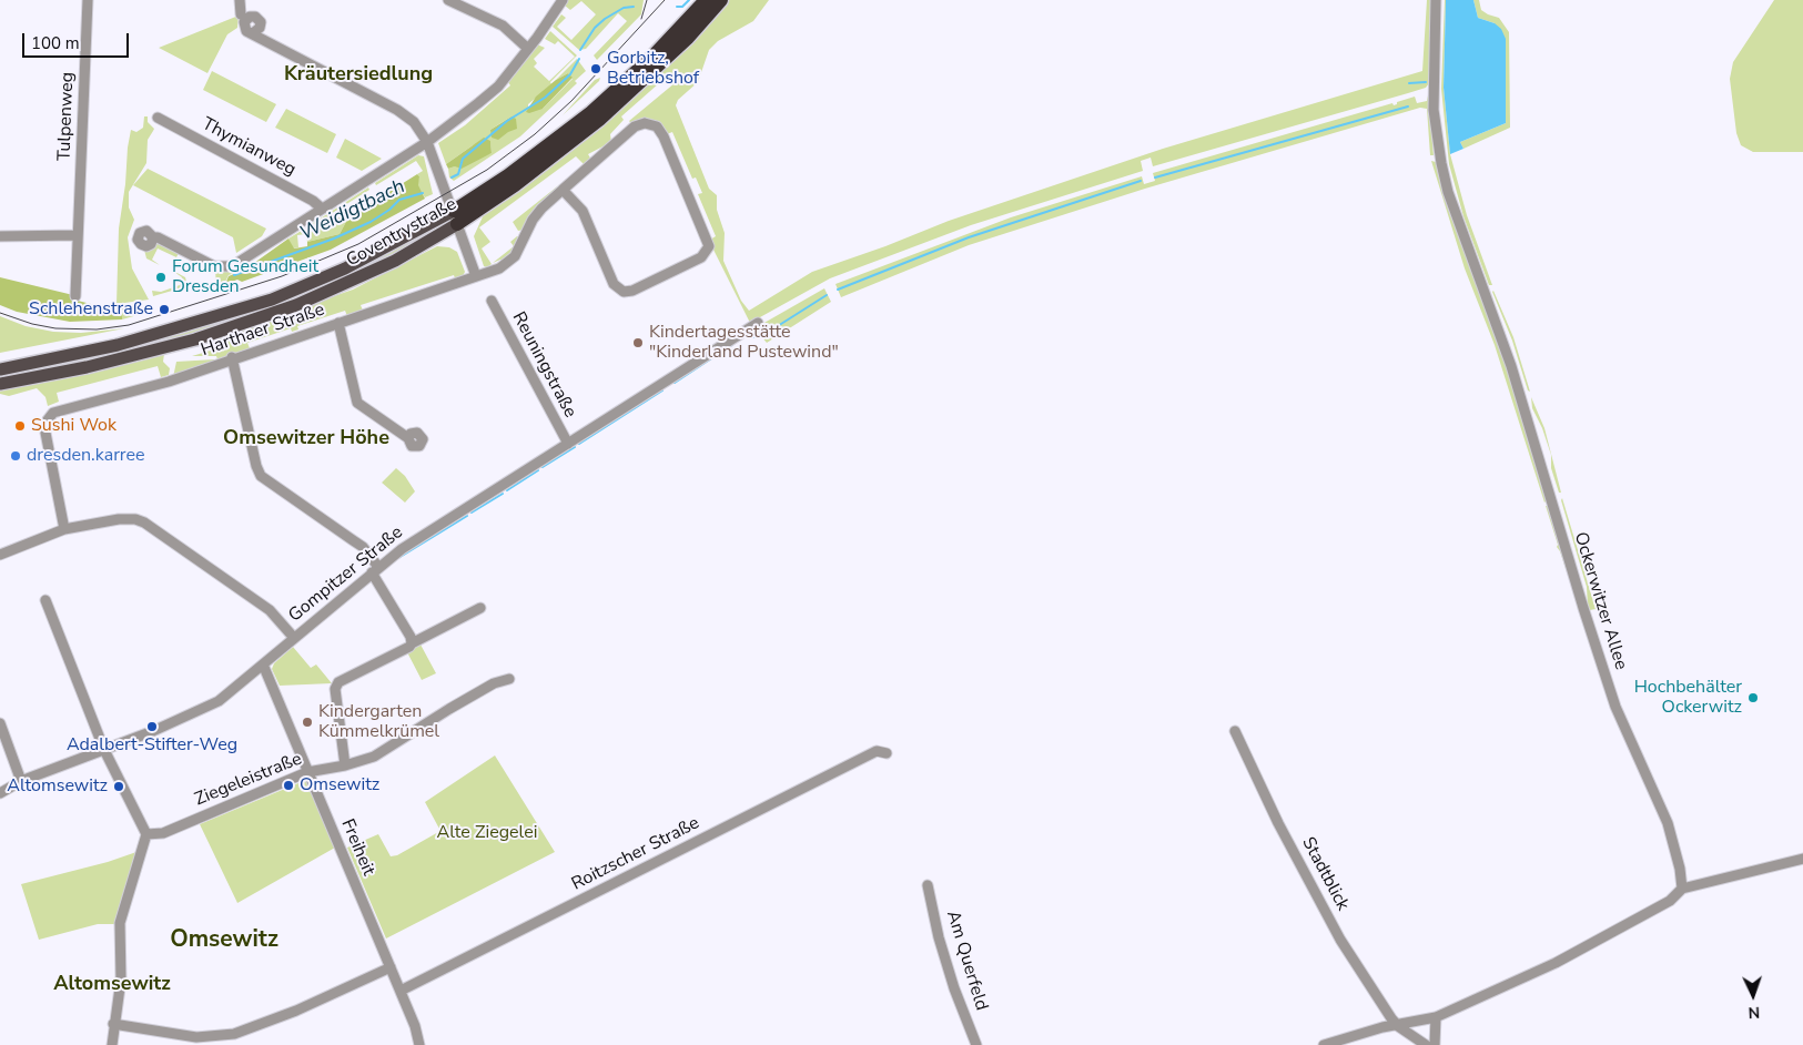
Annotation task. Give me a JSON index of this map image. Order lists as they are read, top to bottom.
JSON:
{
  "streets": {
    "highway": ["Coventrystraße"],
    "street": [
      "Tulpenweg",
      "Thymianweg",
      "Harthaer Straße",
      "Reuningstraße",
      "Gompitzer Straße",
      "Ockerwitzer Allee",
      "Ziegeleistraße",
      "Freiheit",
      "Roitzscher Straße",
      "Stadtblick",
      "Am Querfeld"
    ]
  },
  "crossings": [
    ["Reuningstraße", "Gompitzer Straße"],
    ["Gompitzer Straße", "Freiheit"],
    ["Ziegeleistraße", "Freiheit"],
    ["Freiheit", "Roitzscher Straße"]
  ],
  "districts": [
    "Kräutersiedlung",
    "Omsewitzer Höhe",
    "Omsewitz",
    "Altomsewitz"
  ],
  "water": ["Weidigtbach"],
  "parks": ["Alte Ziegelei"],
  "places": [
    "Gorbitz, Betriebshof",
    "Forum Gesundheit Dresden",
    "Schlehenstraße",
    "Kindertagesstätte \"Kinderland Pustewind\"",
    "Sushi Wok",
    "dresden.karree",
    "Hochbehälter Ockerwitz",
    "Kindergarten Kümmelkrümel",
    "Adalbert-Stifter-Weg",
    "Omsewitz",
    "Altomsewitz"
  ],
  "scale_bar": "100 m",
  "north": "bottom"
}
